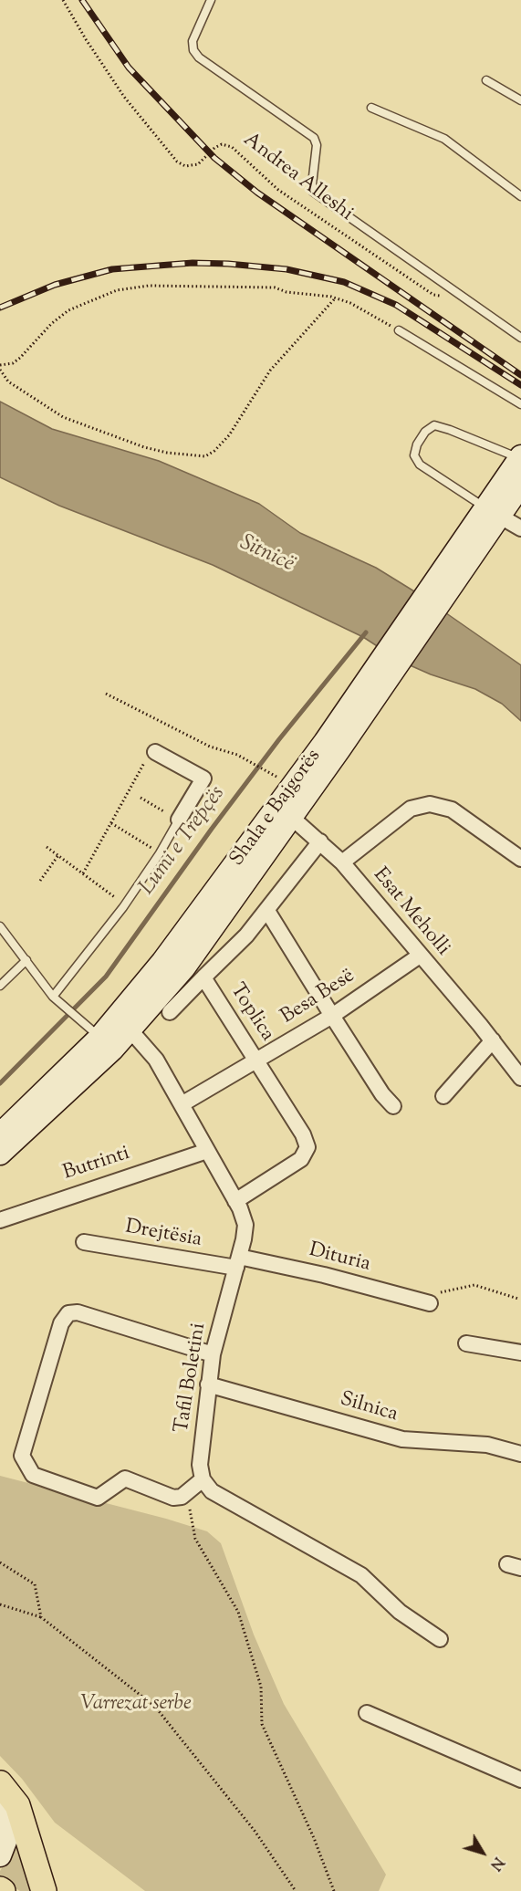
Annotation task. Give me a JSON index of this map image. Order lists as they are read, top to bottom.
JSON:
{
  "streets": {
    "main road": ["Shala e Bajgorës"],
    "street": [
      "Esat Meholli",
      "Besa Besë",
      "Toplica",
      "Butrinti",
      "Drejtësia",
      "Dituria",
      "Tafil Boletini",
      "Silnica"
    ],
    "lane": ["Andrea Alleshi"]
  },
  "crossings": [
    ["Shala e Bajgorës", "Esat Meholli"],
    ["Shala e Bajgorës", "Tafil Boletini"],
    ["Esat Meholli", "Besa Besë"],
    ["Esat Meholli", "Toplica"],
    ["Besa Besë", "Toplica"],
    ["Besa Besë", "Tafil Boletini"],
    ["Toplica", "Tafil Boletini"],
    ["Butrinti", "Tafil Boletini"],
    ["Drejtësia", "Dituria"],
    ["Drejtësia", "Tafil Boletini"],
    ["Dituria", "Tafil Boletini"],
    ["Tafil Boletini", "Silnica"]
  ],
  "water": ["Sitnicë", "Lumi e Trepçës"],
  "parks": ["Varrezat serbe"],
  "north": "bottom right"
}
